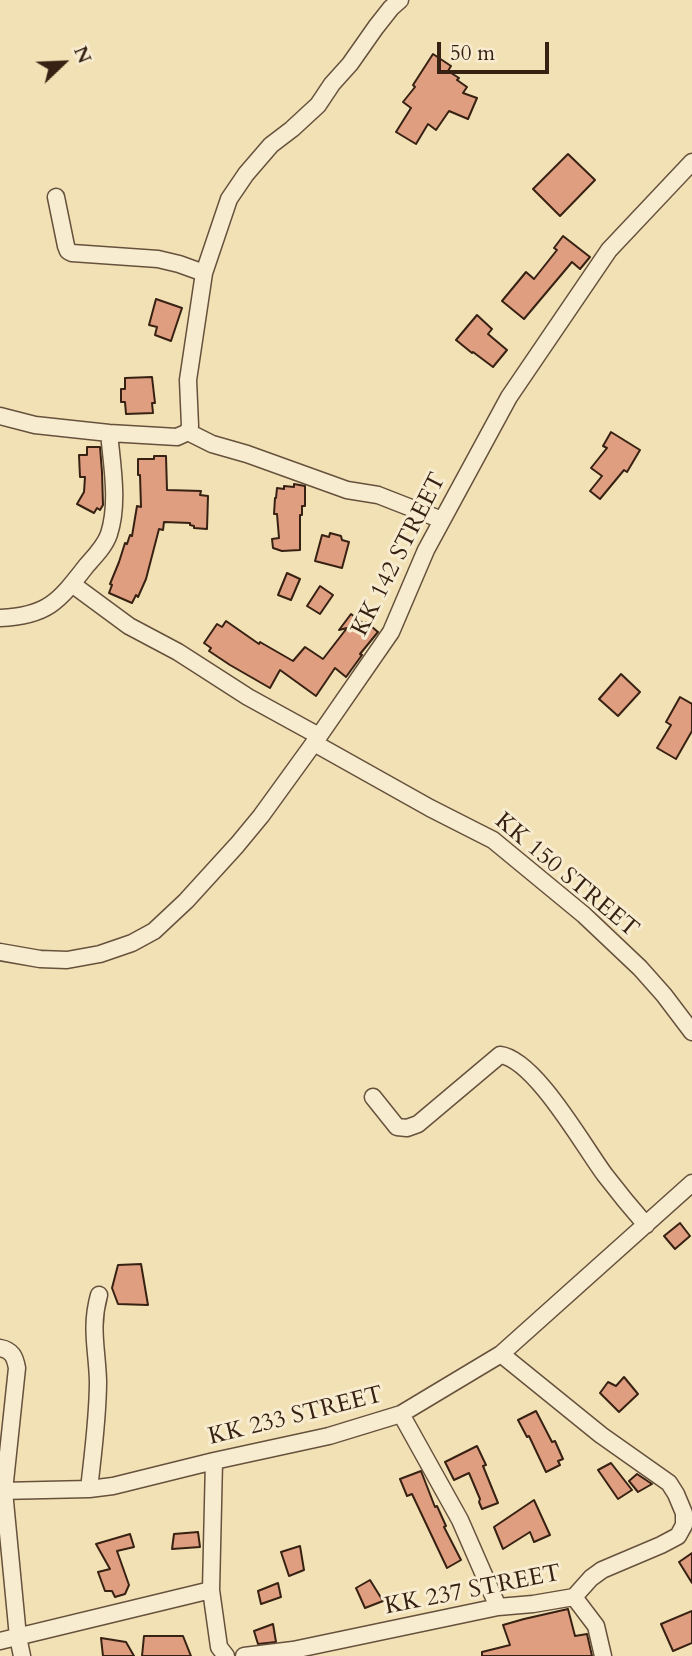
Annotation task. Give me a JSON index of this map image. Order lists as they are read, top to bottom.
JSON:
{
  "streets": {
    "street": [
      "KK 142 STREET",
      "KK 150 STREET",
      "KK 233 STREET",
      "KK 237 STREET"
    ]
  },
  "crossings": [
    ["KK 142 STREET", "KK 150 STREET"],
    ["KK 233 STREET", "KK 237 STREET"]
  ],
  "scale_bar": "50 m",
  "north": "top right"
}
